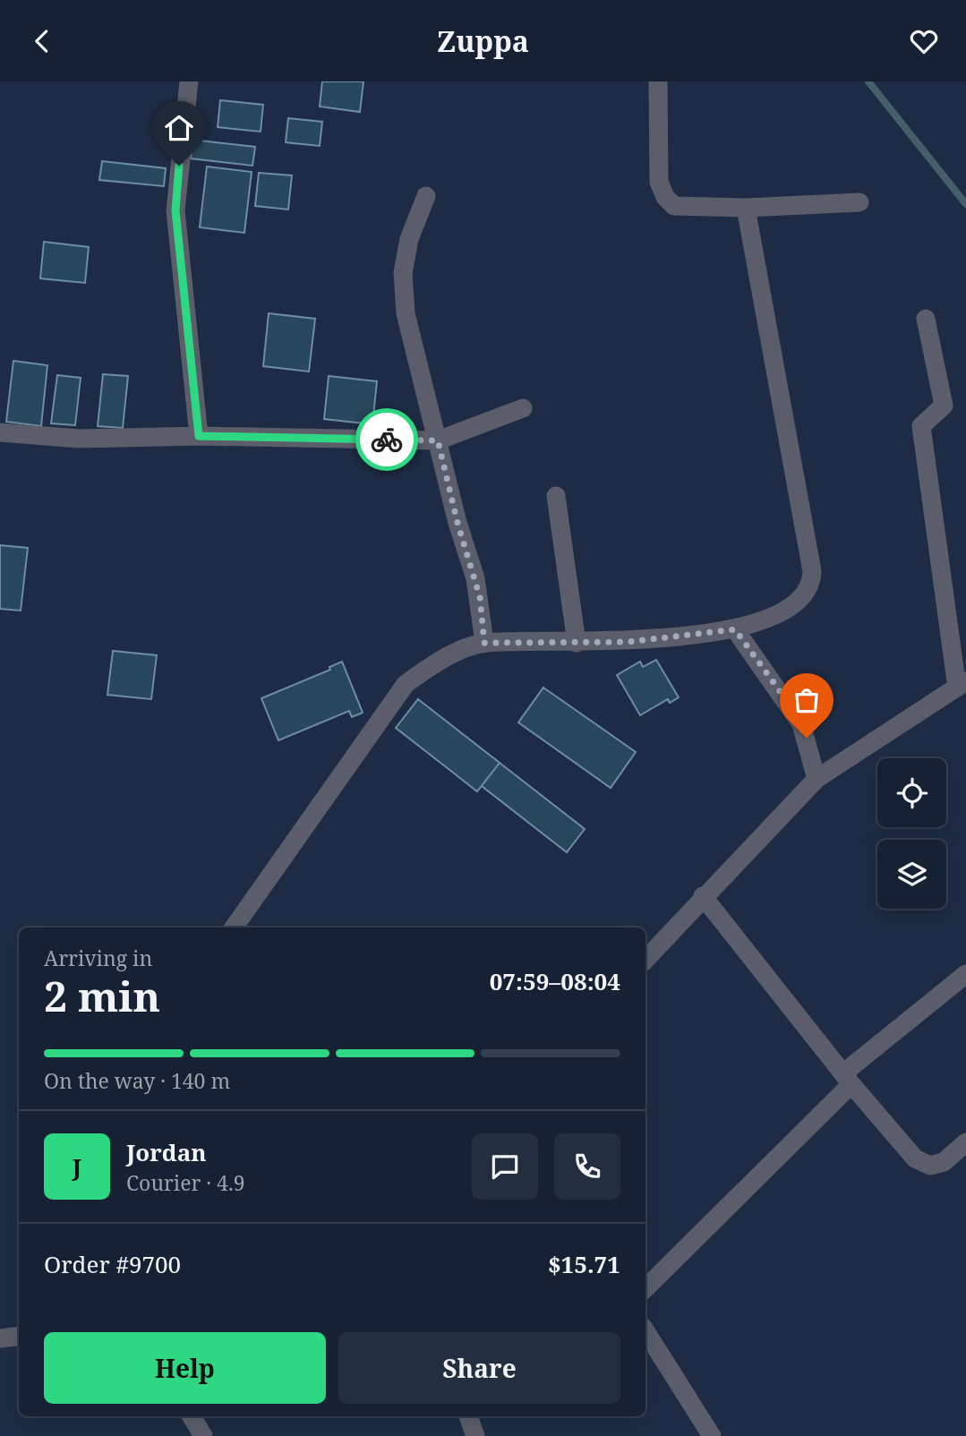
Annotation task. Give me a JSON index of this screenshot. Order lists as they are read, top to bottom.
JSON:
{
  "page": {
    "header": "Zuppa",
    "heading": ["2 min", "Arriving in", "07:59–08:04"],
    "panel": [
      "Jordan",
      "Courier · 4.9",
      "Order #9700",
      "$15.71"
    ],
    "bar": "On the way · 140 m",
    "round": "J",
    "buttons": ["Help", "Share"]
  }
}
